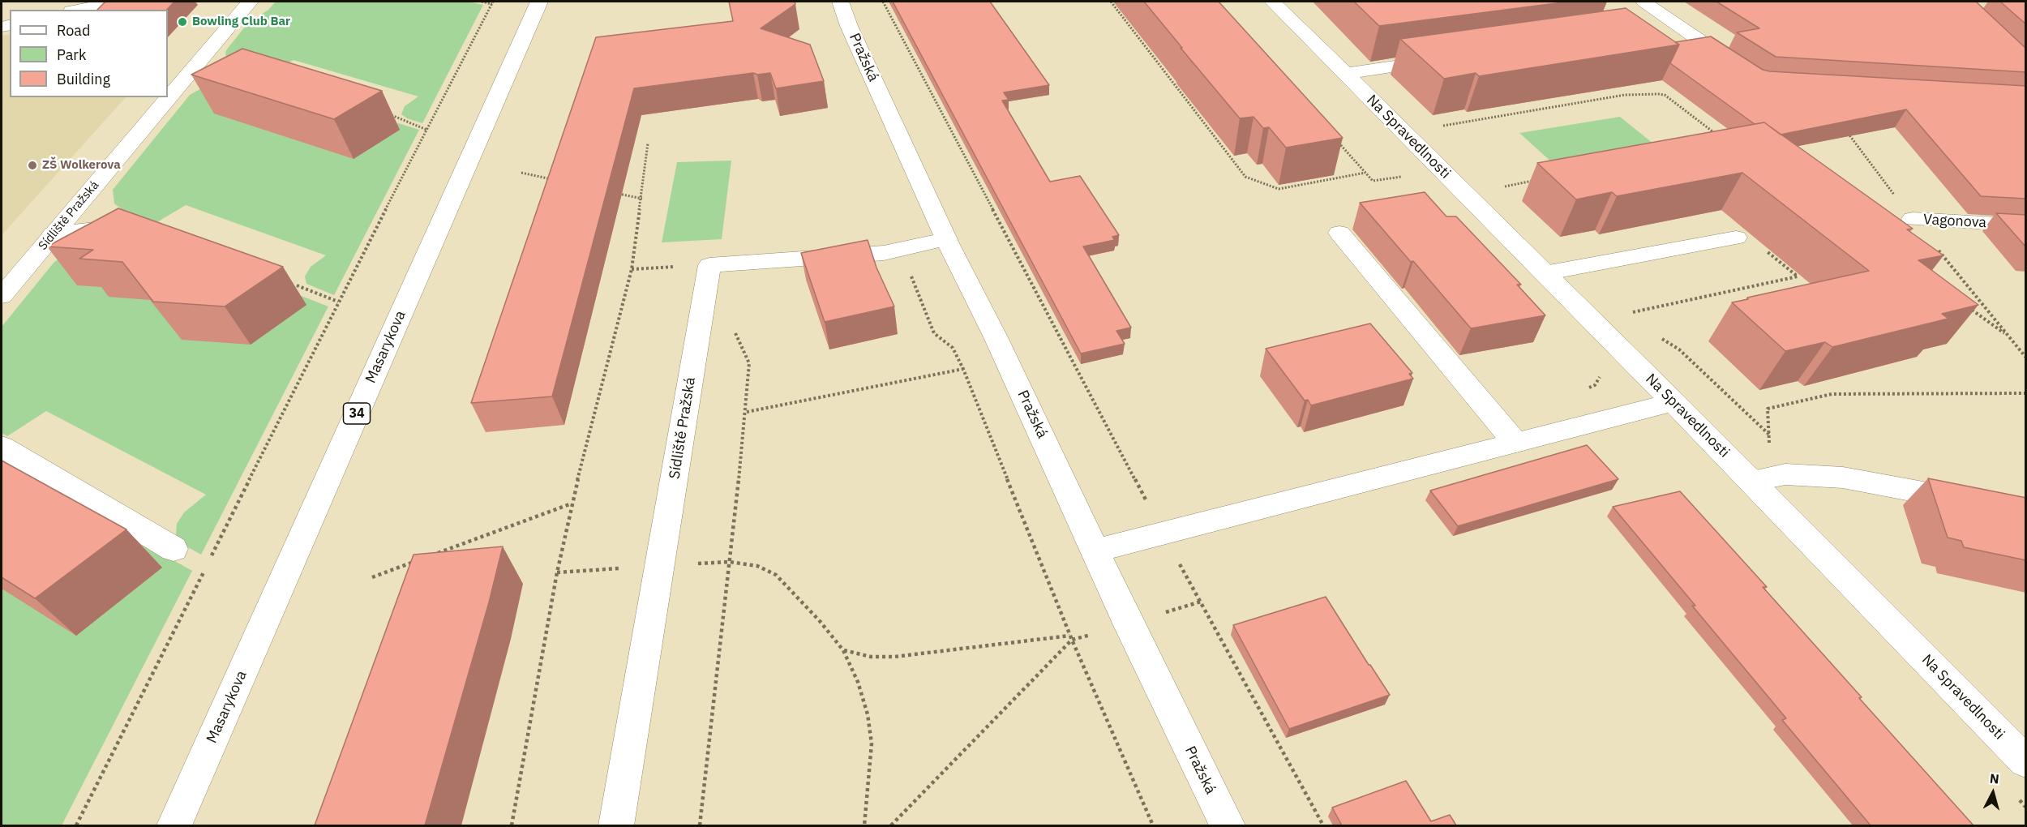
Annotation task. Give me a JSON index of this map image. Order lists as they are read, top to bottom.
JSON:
{
  "streets": {
    "street": [
      "Pražská",
      "Na Spravedlnosti",
      "Sídliště Pražská",
      "Vagonova",
      "Masarykova",
      "34"
    ]
  },
  "places": ["Bowling Club Bar", "ZŠ Wolkerova"],
  "legend": ["Road", "Park", "Building"],
  "north": "top"
}
